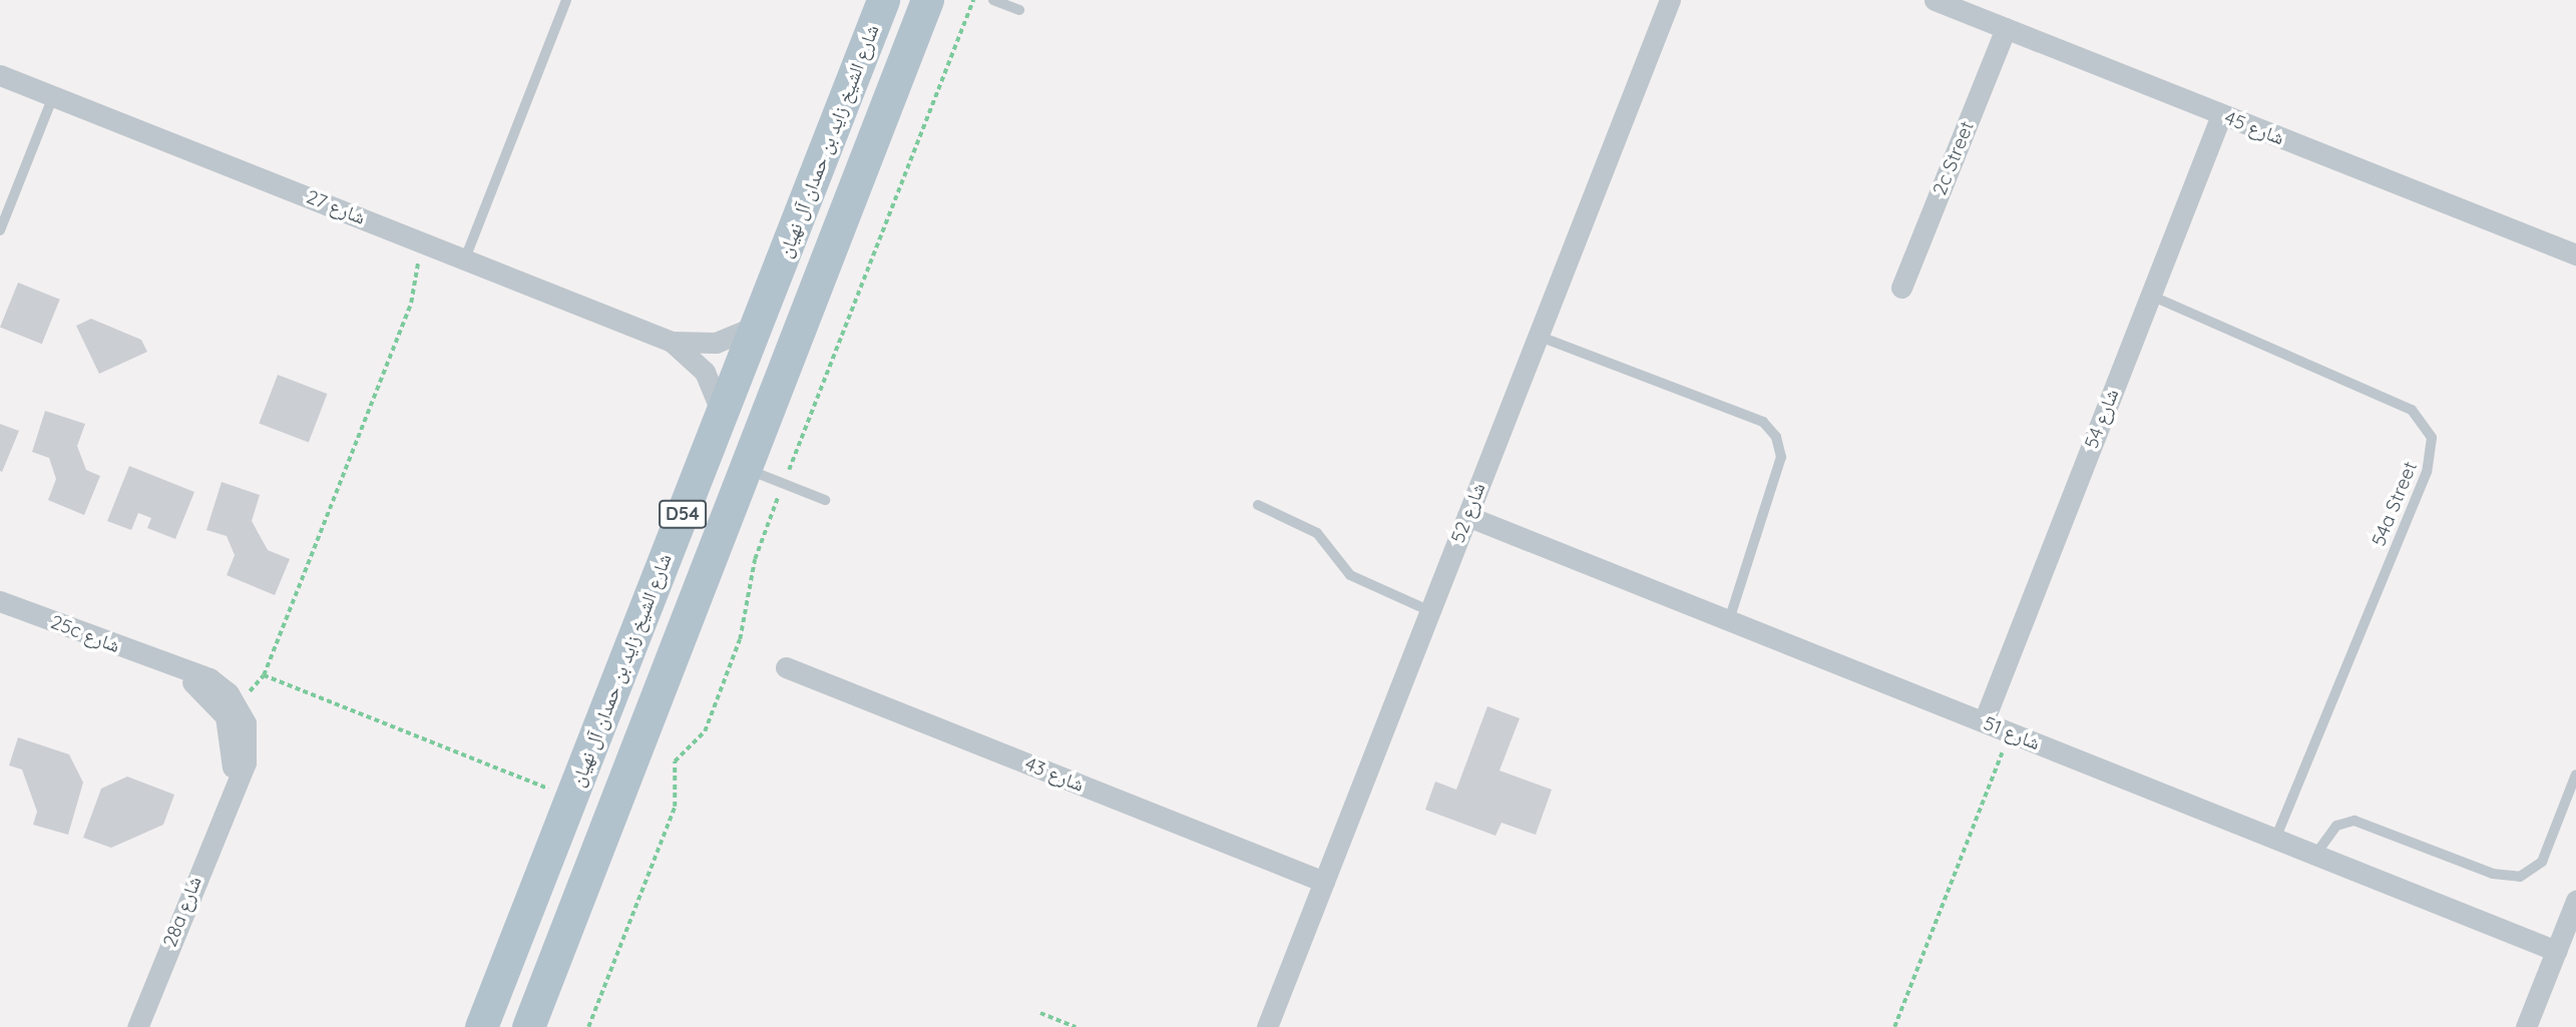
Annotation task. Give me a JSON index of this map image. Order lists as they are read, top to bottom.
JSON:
{
  "streets": {
    "main road": ["شارع الشيخ زايد بن حمدان آل نهيان", "D54"],
    "street": [
      "شارع 45",
      "2c Street",
      "شارع 27",
      "شارع 54",
      "شارع 52",
      "25c شارع",
      "شارع 51",
      "شارع 43",
      "28a شارع"
    ],
    "lane": ["54a Street"]
  },
  "crossings": [
    ["شارع 45", "2c Street"],
    ["شارع 45", "شارع 54"],
    ["شارع الشيخ زايد بن حمدان آل نهيان", "شارع 27"],
    ["شارع 54", "54a Street"],
    ["شارع 54", "شارع 51"],
    ["54a Street", "شارع 51"],
    ["شارع 52", "شارع 51"],
    ["شارع 52", "شارع 43"],
    ["25c شارع", "28a شارع"]
  ]
}
